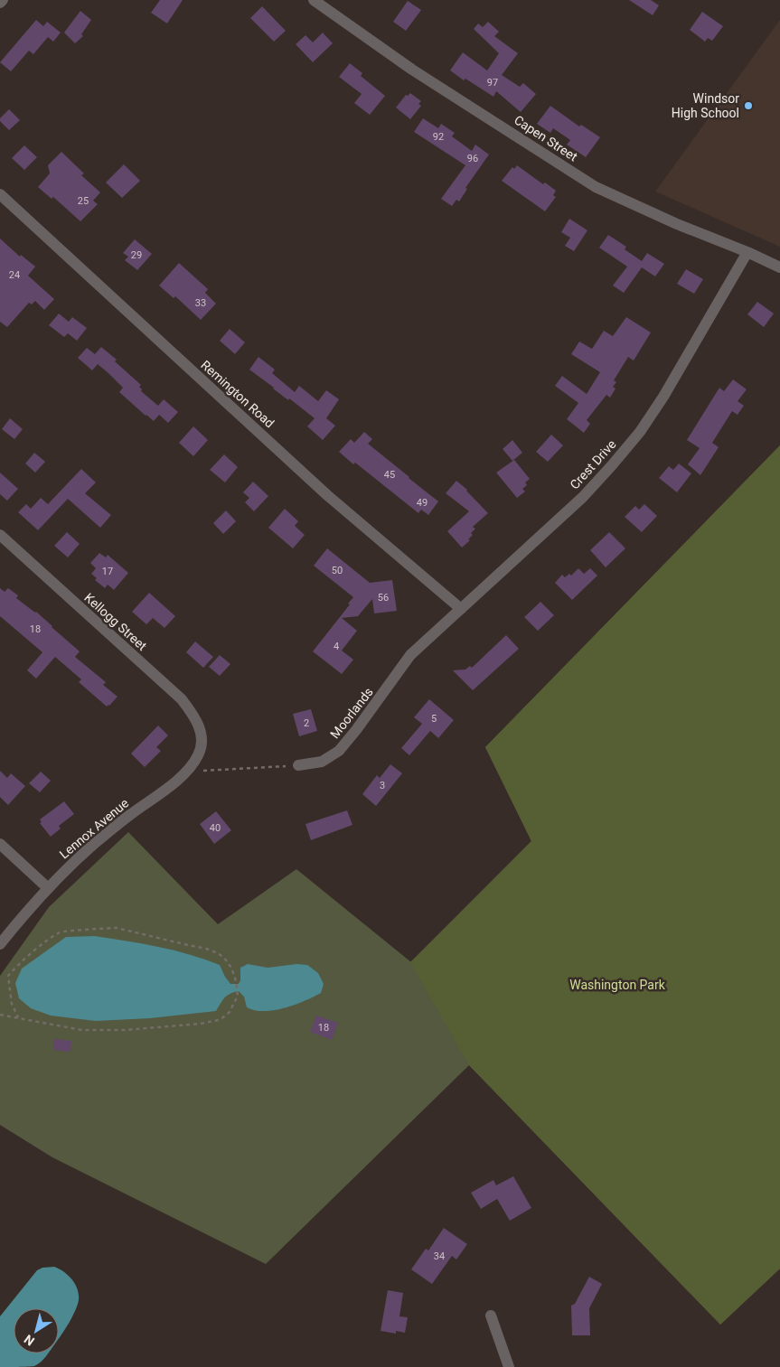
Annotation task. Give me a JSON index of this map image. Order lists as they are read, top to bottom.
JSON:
{
  "streets": {
    "street": [
      "Capen Street",
      "Remington Road",
      "Crest Drive",
      "Kellogg Street",
      "Moorlands",
      "Lennox Avenue"
    ]
  },
  "crossings": [
    ["Capen Street", "Crest Drive"],
    ["Remington Road", "Crest Drive"],
    ["Crest Drive", "Moorlands"],
    ["Kellogg Street", "Lennox Avenue"]
  ],
  "parks": ["Washington Park"],
  "places": ["Windsor High School"],
  "house_numbers": [
    "97",
    "92",
    "96",
    "25",
    "29",
    "24",
    "33",
    "45",
    "49",
    "50",
    "17",
    "56",
    "18",
    "4",
    "5",
    "2",
    "3",
    "40",
    "18",
    "34"
  ],
  "north": "bottom left"
}
